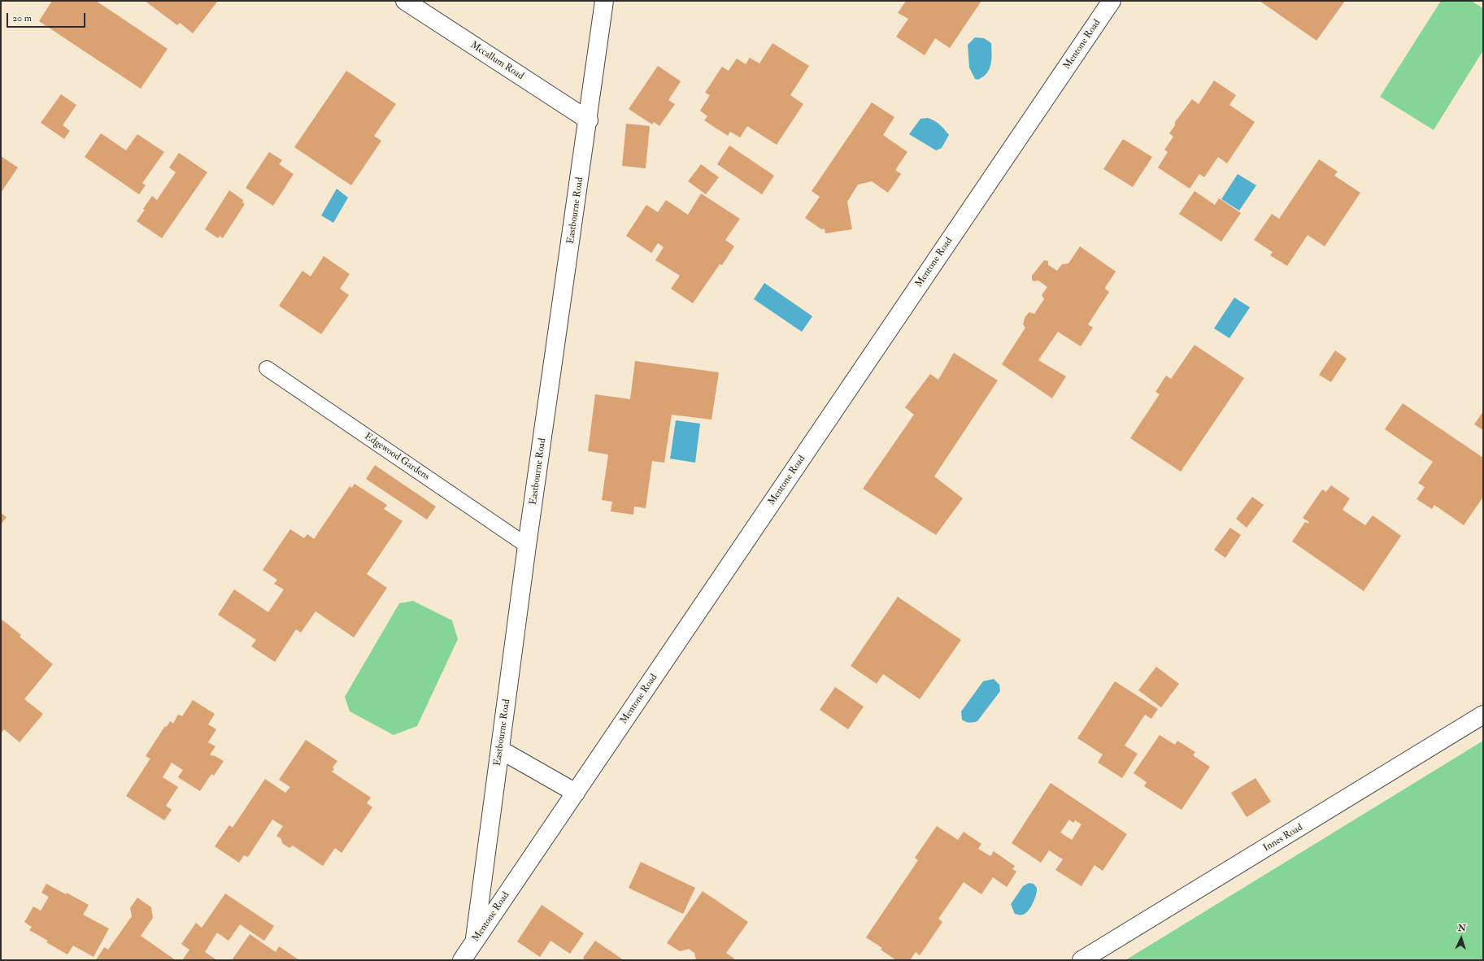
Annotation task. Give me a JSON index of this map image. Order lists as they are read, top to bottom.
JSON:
{
  "streets": {
    "street": [
      "Mentone Road",
      "Mccallum Road",
      "Eastbourne Road",
      "Innes Road"
    ],
    "lane": ["Edgewood Gardens"]
  },
  "crossings": [
    ["Mentone Road", "Eastbourne Road"],
    ["Mccallum Road", "Eastbourne Road"],
    ["Eastbourne Road", "Edgewood Gardens"]
  ],
  "scale_bar": "20 m",
  "north": "top"
}
